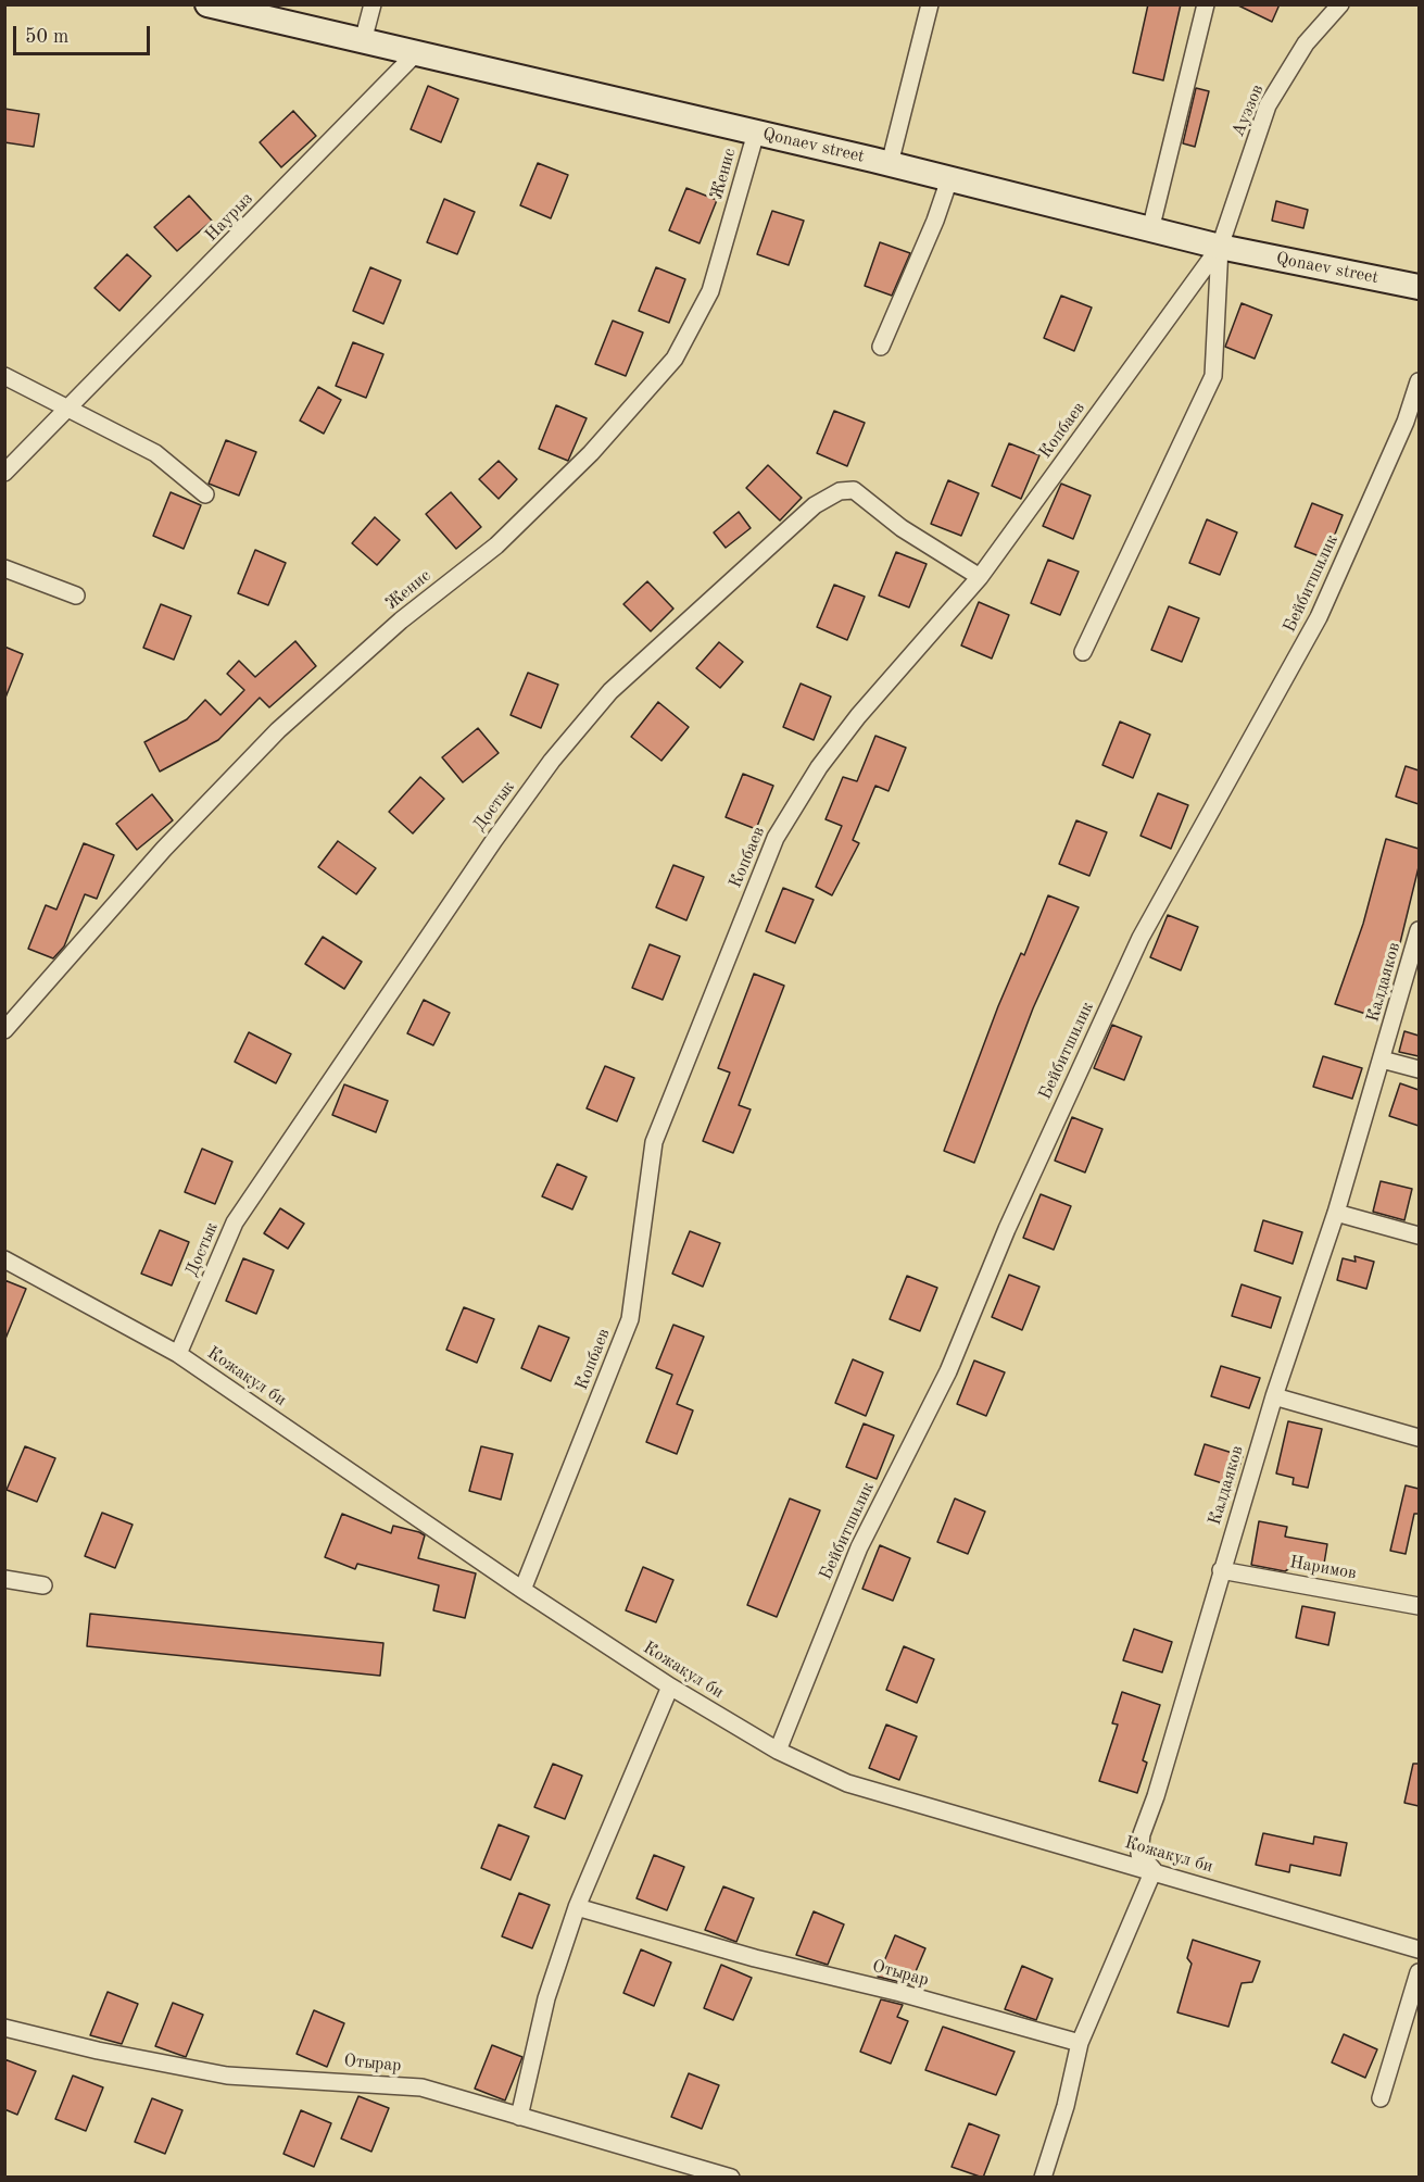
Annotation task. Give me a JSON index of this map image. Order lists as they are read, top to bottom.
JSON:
{
  "streets": {
    "main road": ["Qonaev street"],
    "street": [
      "Ауэзов",
      "Женис",
      "Наурыз",
      "Копбаев",
      "Бейбитшилик",
      "Достык",
      "Калдаяков",
      "Кожакул би",
      "Наримов",
      "Отырар"
    ]
  },
  "crossings": [
    ["Ауэзов", "Qonaev street"],
    ["Ауэзов", "Копбаев"],
    ["Qonaev street", "Женис"],
    ["Qonaev street", "Наурыз"],
    ["Qonaev street", "Копбаев"],
    ["Копбаев", "Достык"],
    ["Копбаев", "Кожакул би"],
    ["Бейбитшилик", "Кожакул би"],
    ["Достык", "Кожакул би"],
    ["Калдаяков", "Кожакул би"],
    ["Калдаяков", "Наримов"]
  ],
  "scale_bar": "50 m"
}
